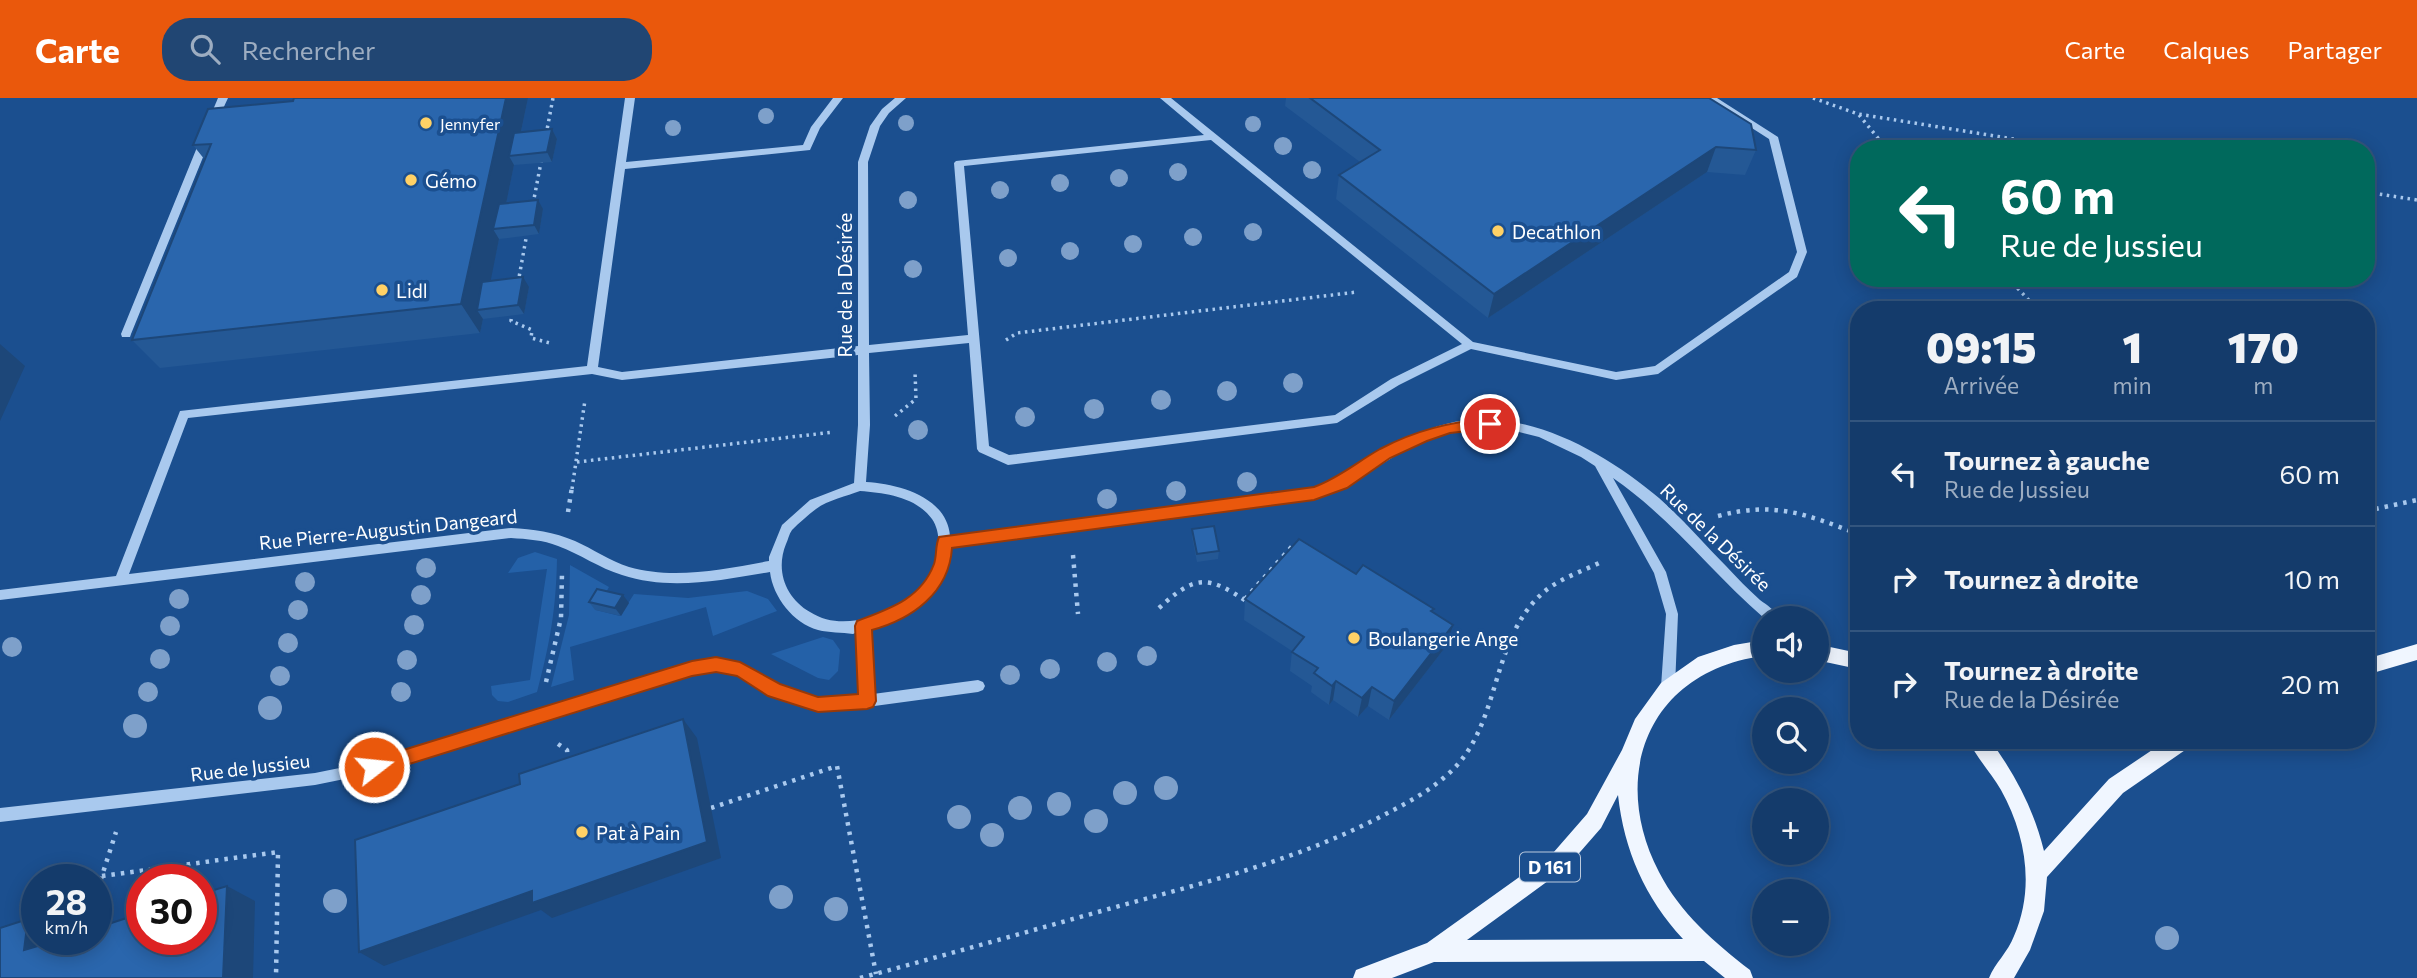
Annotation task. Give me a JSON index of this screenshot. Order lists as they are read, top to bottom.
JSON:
{
  "streets": {
    "main road": ["D 161"],
    "street": ["Rue de la Désirée", "Rue Pierre-Augustin Dangeard", "Rue de Jussieu"]
  },
  "crossings": [
    ["Rue de la Désirée", "Rue Pierre-Augustin Dangeard"]
  ],
  "places": [
    "Jennyfer",
    "Gémo",
    "Decathlon",
    "Lidl",
    "Boulangerie Ange",
    "Pat à Pain"
  ],
  "page": {
    "header": "Carte",
    "search": "Rechercher",
    "nav": ["Carte", "Calques", "Partager"],
    "turn": ["60 m", "Rue de Jussieu"],
    "eta": [
      "09:15",
      "Arrivée",
      "1",
      "min",
      "170",
      "m"
    ],
    "list": [
      {
        "name": "Tournez à gauche",
        "note": "Rue de Jussieu",
        "value": "60 m"
      },
      {
        "name": "Tournez à droite",
        "value": "10 m"
      },
      {
        "name": "Tournez à droite",
        "note": "Rue de la Désirée",
        "value": "20 m"
      }
    ],
    "map_buttons": ["+", "−"],
    "speed": "28 km/h",
    "limit": "30"
  }
}
